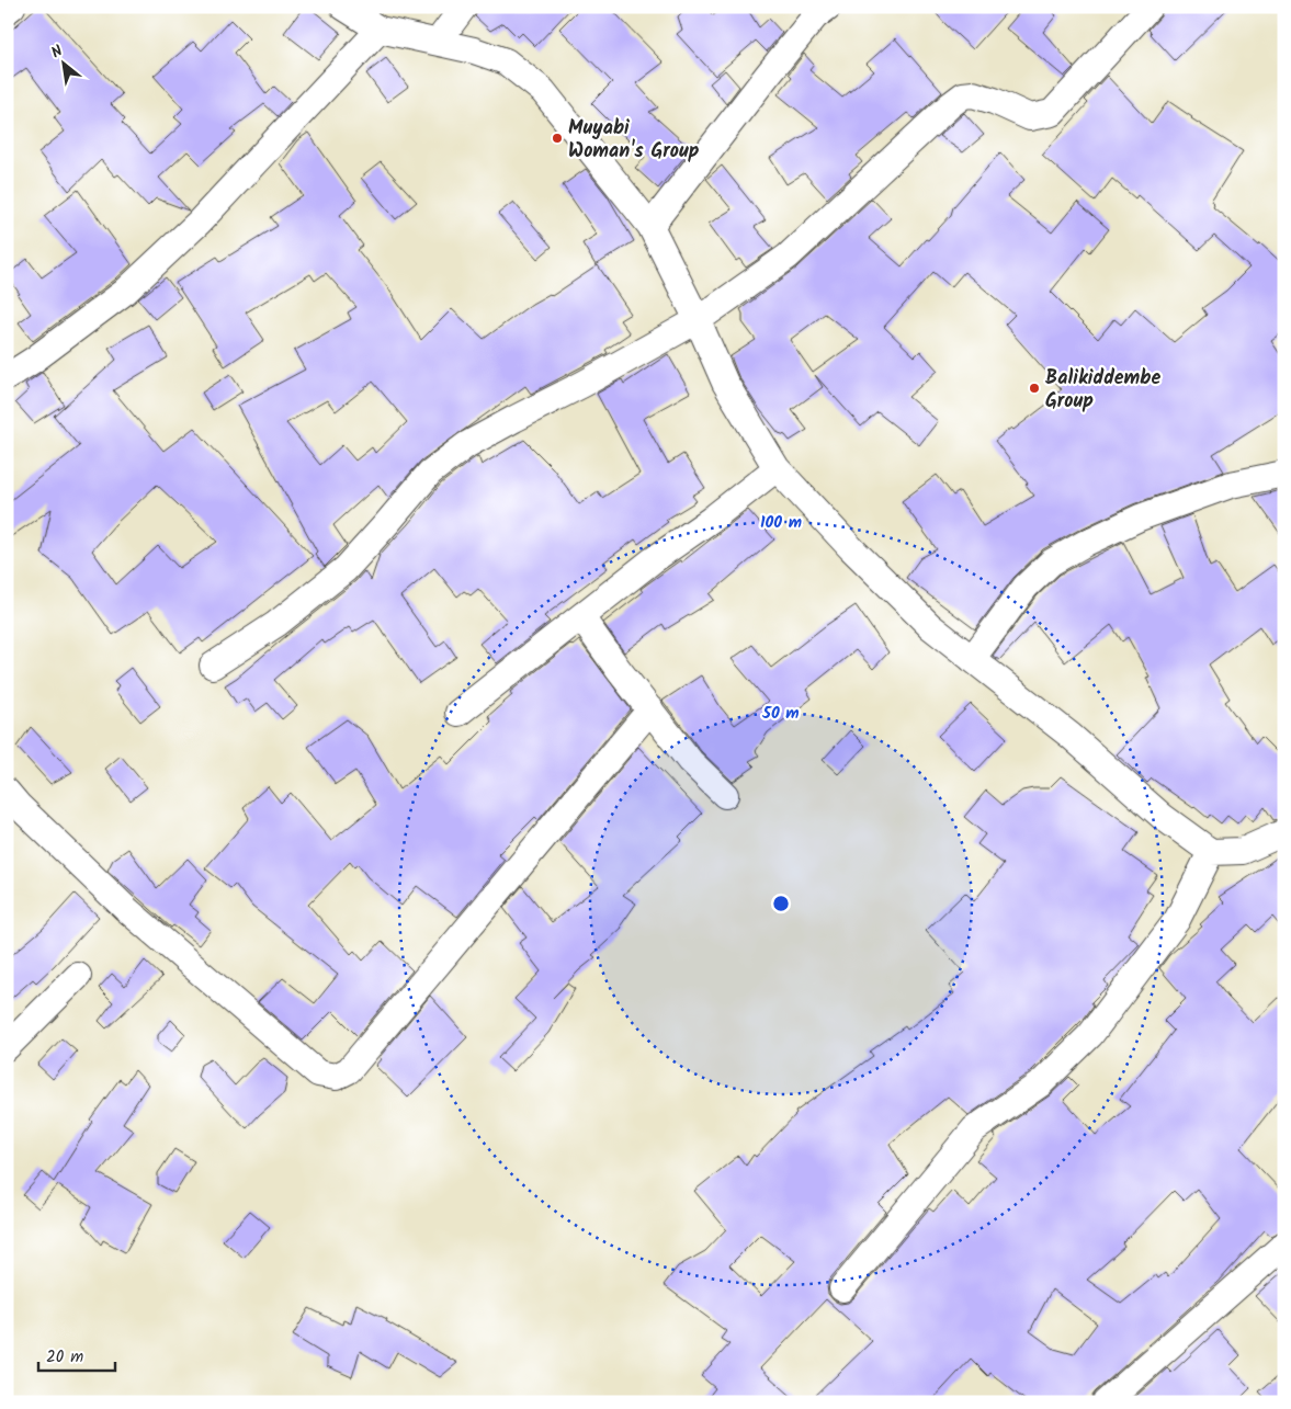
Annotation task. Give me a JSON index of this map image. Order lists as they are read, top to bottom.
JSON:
{
  "places": ["Muyabi Woman's Group", "Balikiddembe Group"],
  "scale_bar": "20 m",
  "north": "top left",
  "rings": ["100 m", "50 m"]
}
